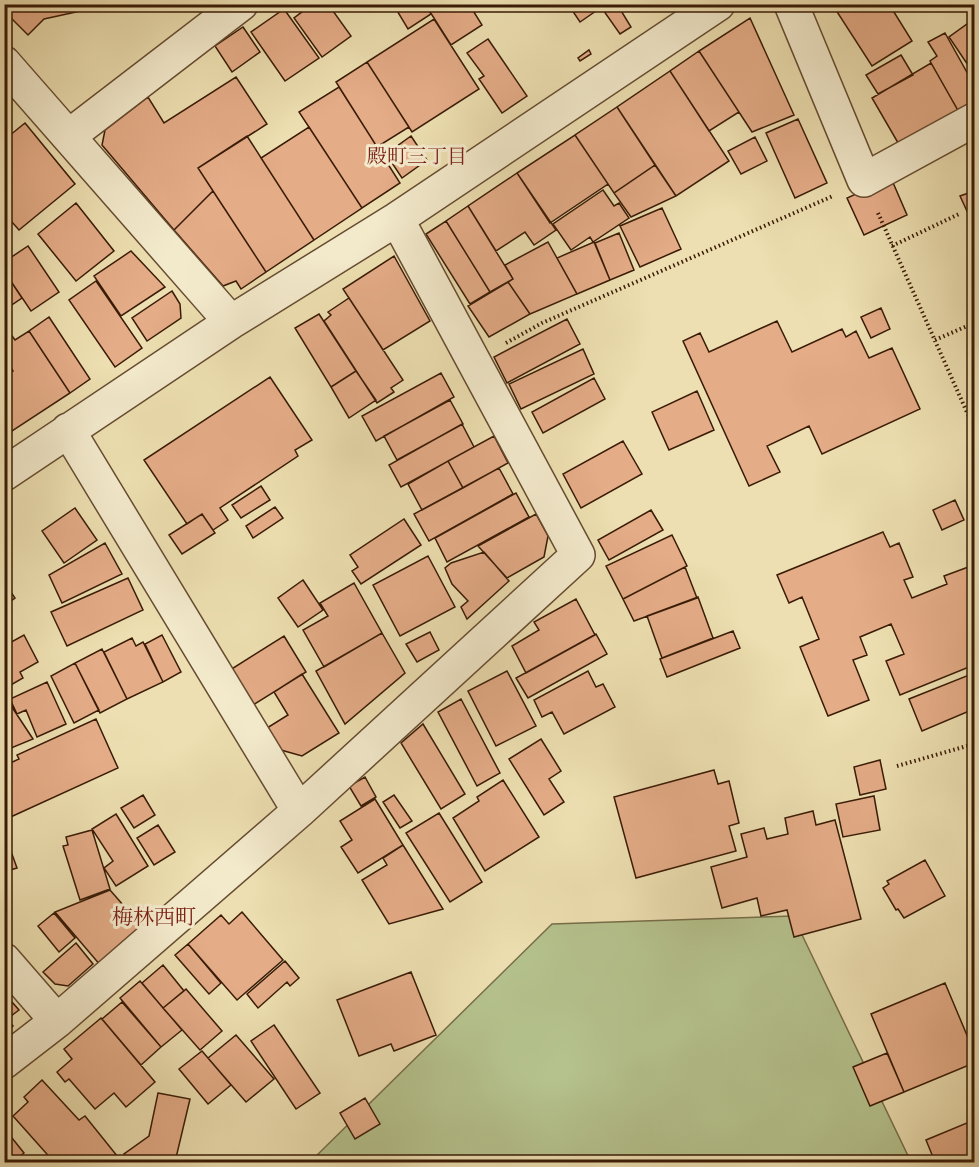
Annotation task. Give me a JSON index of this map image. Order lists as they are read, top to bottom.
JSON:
{
  "districts": ["殿町三丁目", "梅林西町"]
}
